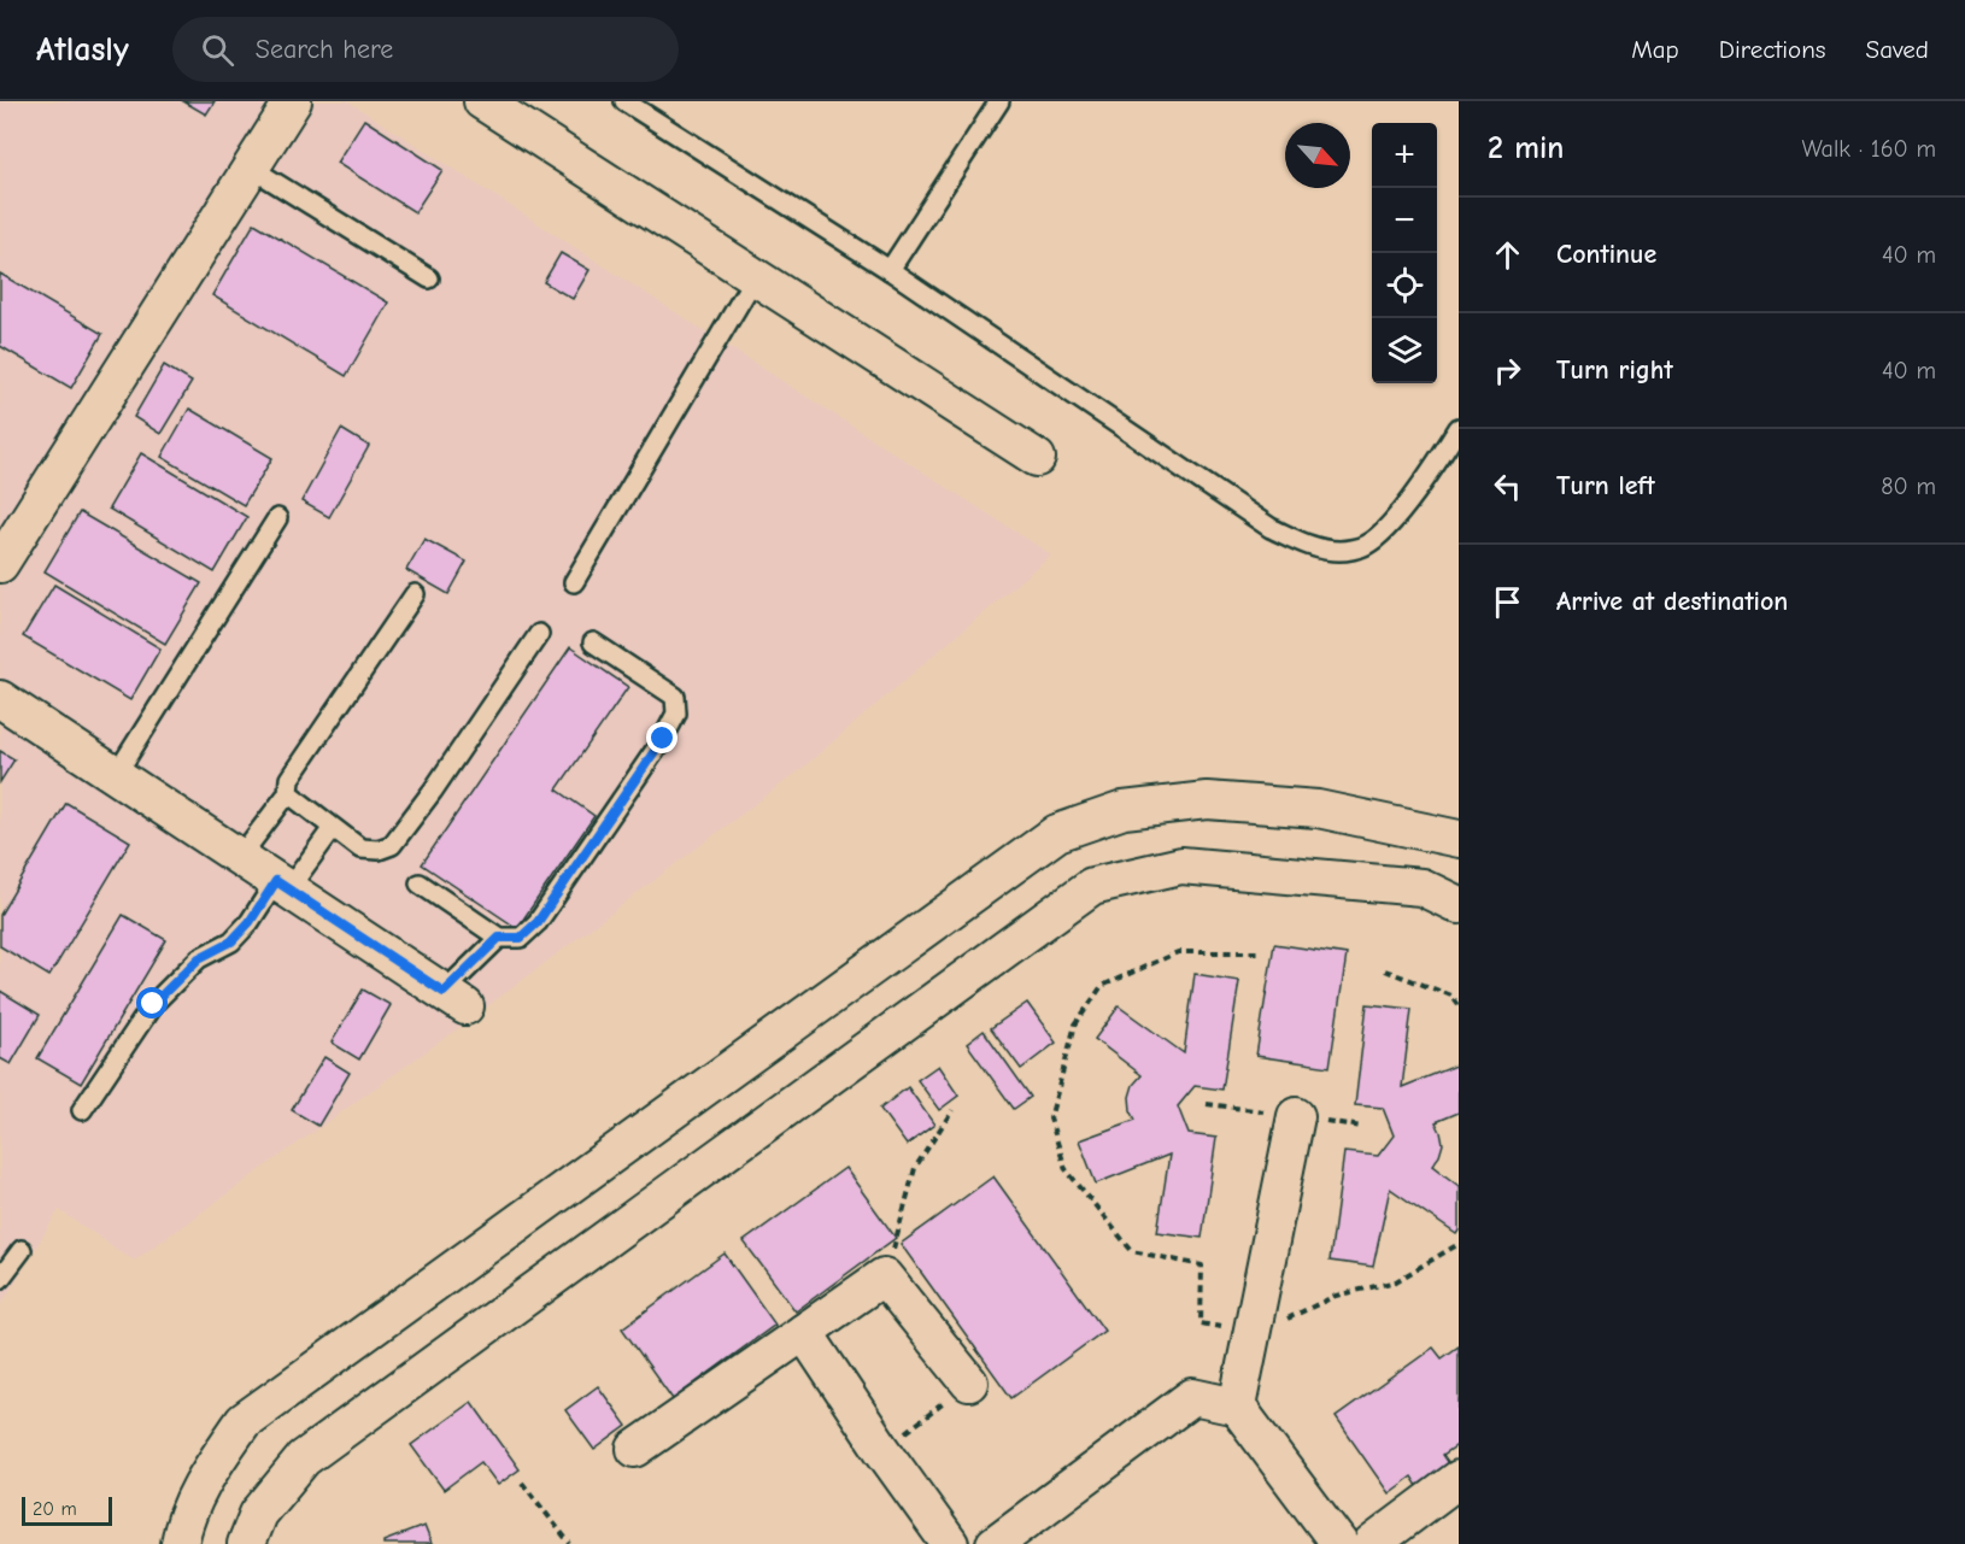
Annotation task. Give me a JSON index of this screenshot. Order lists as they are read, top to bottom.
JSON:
{
  "scale_bar": "20 m",
  "north": "bottom right",
  "page": {
    "header": "Atlasly",
    "search": "Search here",
    "nav": ["Map", "Directions", "Saved"],
    "heading": ["2 min", "Walk · 160 m"],
    "map_buttons": ["+", "−"],
    "list": [
      ["Continue", "40 m"],
      ["Turn right", "40 m"],
      ["Turn left", "80 m"],
      "Arrive at destination"
    ],
    "scale": "20 m"
  }
}
